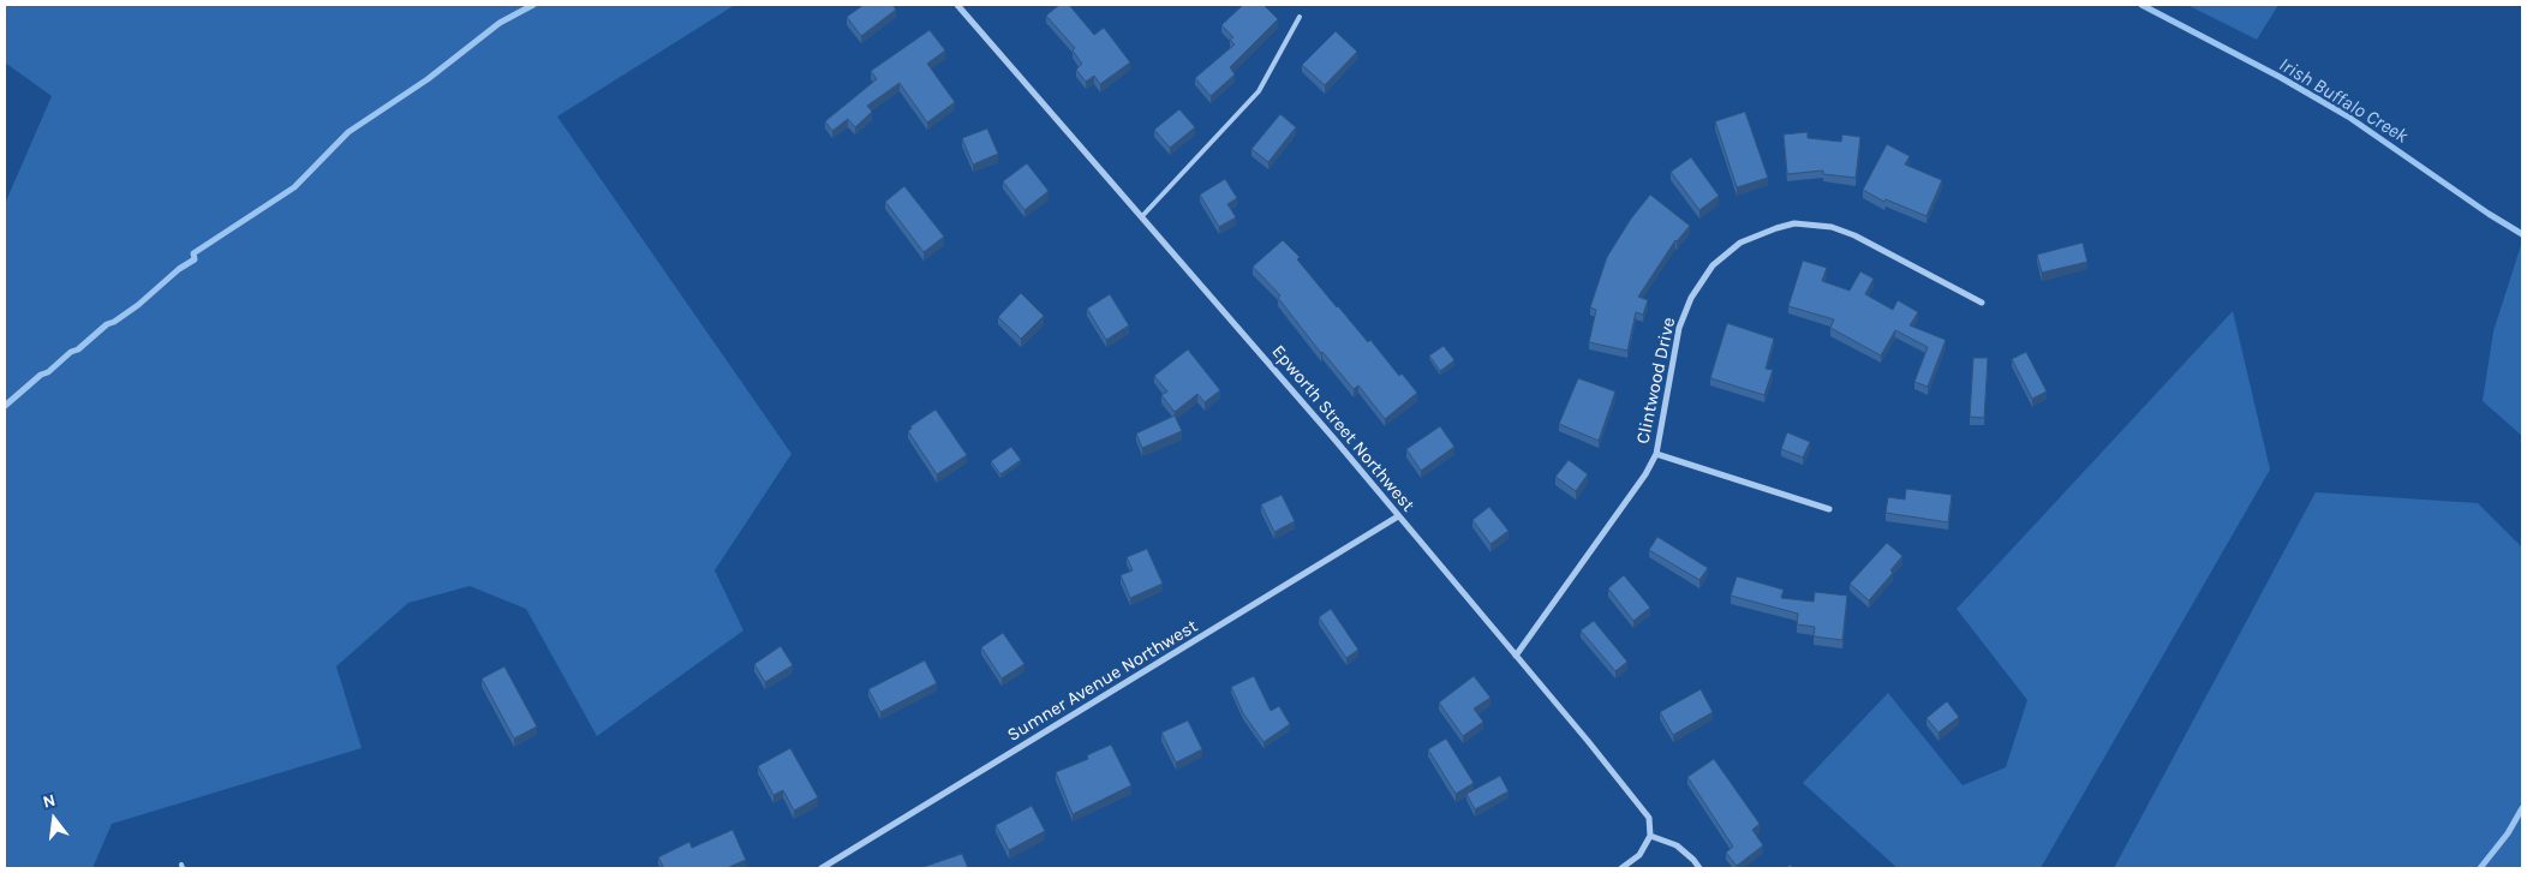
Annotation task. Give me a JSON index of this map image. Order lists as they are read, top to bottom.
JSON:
{
  "streets": {
    "street": ["Clintwood Drive", "Epworth Street Northwest", "Sumner Avenue Northwest"]
  },
  "crossings": [
    ["Clintwood Drive", "Epworth Street Northwest"],
    ["Epworth Street Northwest", "Sumner Avenue Northwest"]
  ],
  "water": ["Irish Buffalo Creek"],
  "north": "top"
}
